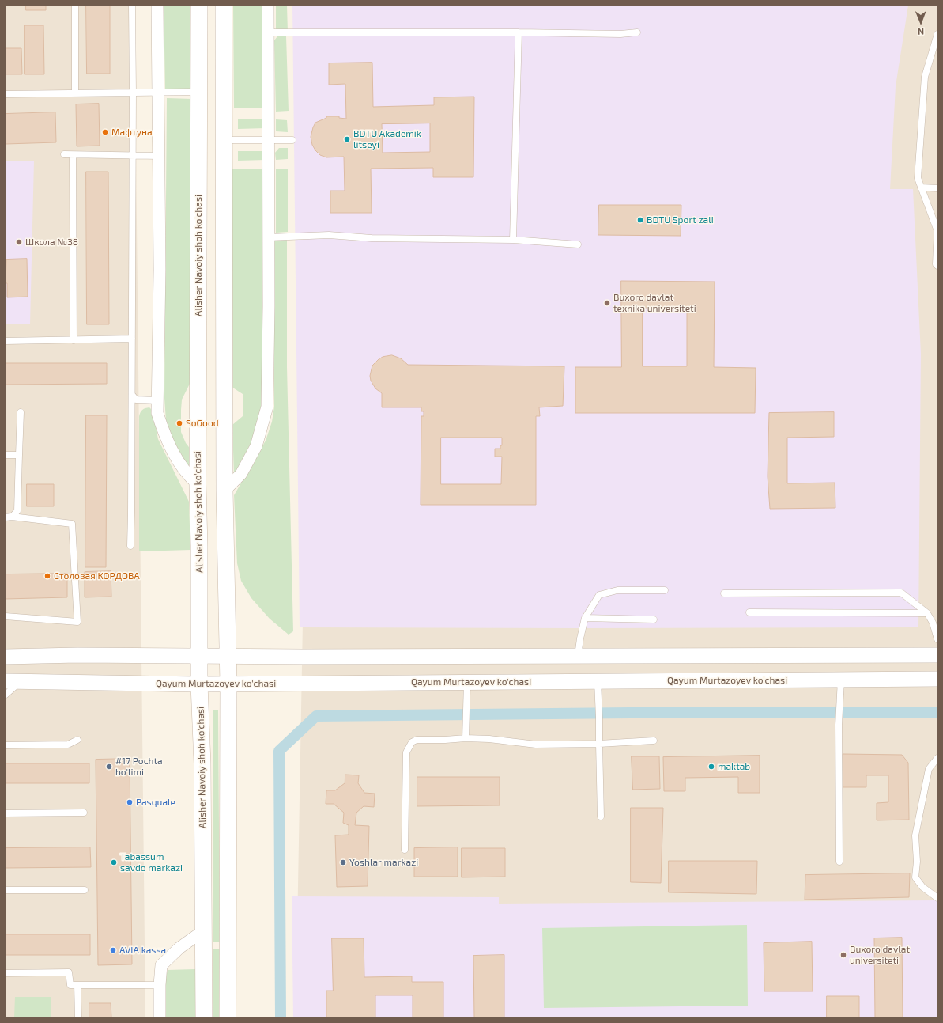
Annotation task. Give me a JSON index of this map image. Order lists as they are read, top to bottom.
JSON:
{
  "streets": {
    "main road": ["Alisher Navoiy shoh ko'chasi"],
    "street": ["Qayum Murtazoyev ko'chasi"]
  },
  "crossings": [
    ["Alisher Navoiy shoh ko'chasi", "Qayum Murtazoyev ko'chasi"]
  ],
  "places": [
    "Мафтуна",
    "BDTU Akademik litseyi",
    "BDTU Sport zali",
    "Школа №38",
    "Buxoro davlat texnika universiteti",
    "SoGood",
    "Столовая КОРДОВА",
    "#17 Pochta bo'limi",
    "maktab",
    "Pasquale",
    "Tabassum savdo markazi",
    "Yoshlar markazi",
    "AVIA kassa",
    "Buxoro davlat universiteti"
  ],
  "north": "bottom"
}
